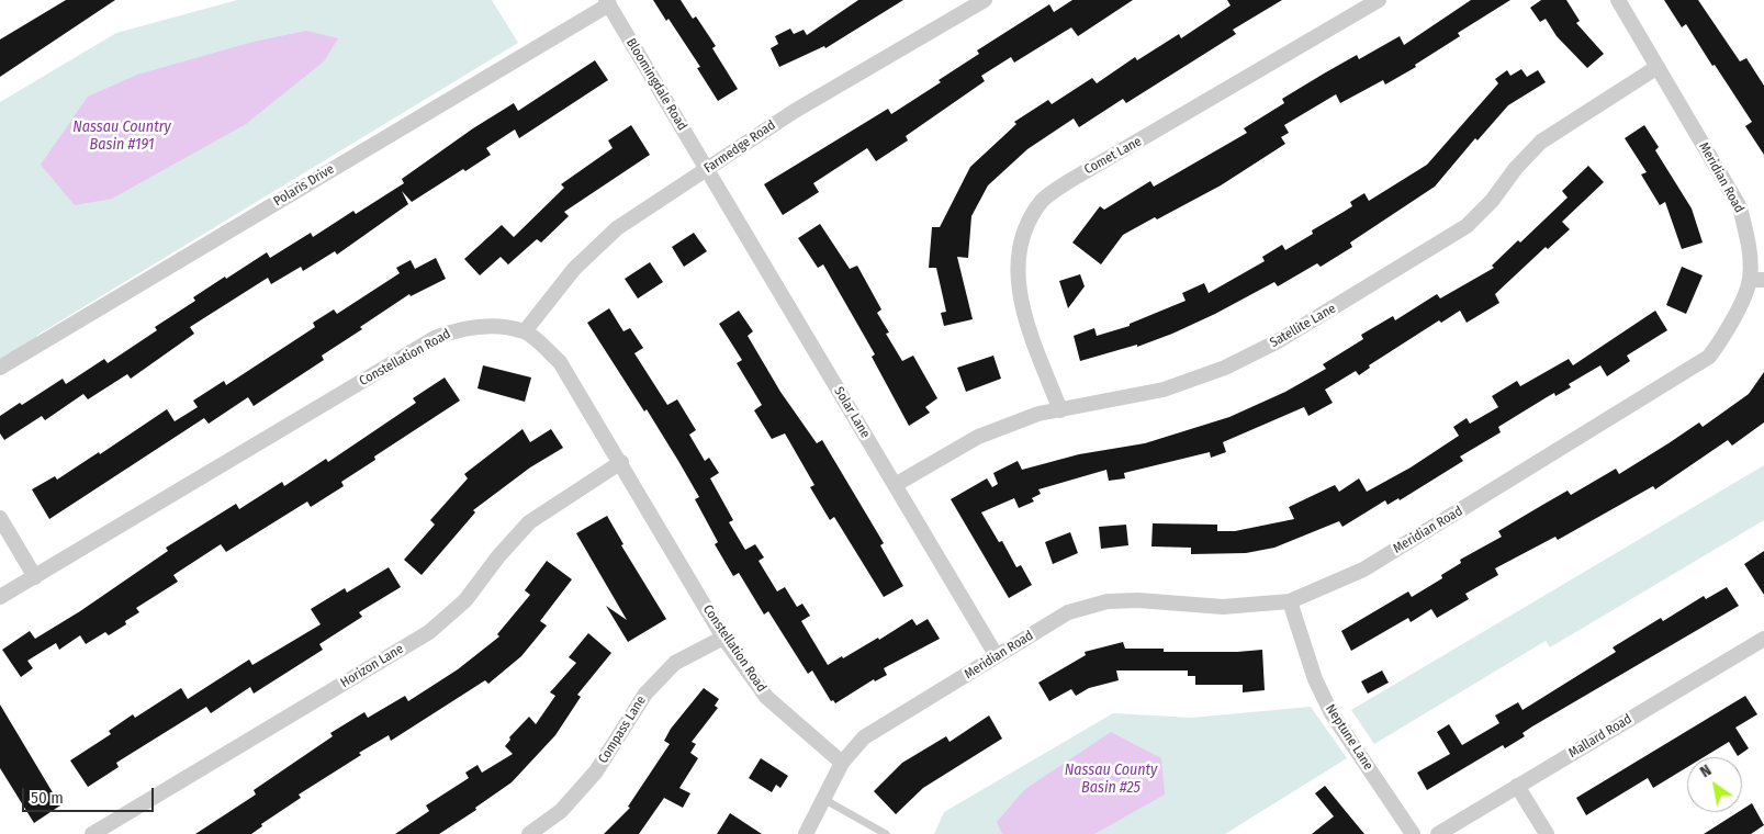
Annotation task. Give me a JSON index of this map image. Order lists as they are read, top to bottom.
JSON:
{
  "streets": {
    "street": [
      "Bloomingdale Road",
      "Farmedge Road",
      "Comet Lane",
      "Meridian Road",
      "Polaris Drive",
      "Satellite Lane",
      "Constellation Road",
      "Solar Lane",
      "Horizon Lane",
      "Compass Lane",
      "Mallard Road",
      "Neptune Lane"
    ]
  },
  "crossings": [
    ["Bloomingdale Road", "Farmedge Road"],
    ["Bloomingdale Road", "Polaris Drive"],
    ["Bloomingdale Road", "Solar Lane"],
    ["Farmedge Road", "Constellation Road"],
    ["Farmedge Road", "Solar Lane"],
    ["Comet Lane", "Satellite Lane"],
    ["Meridian Road", "Satellite Lane"],
    ["Meridian Road", "Constellation Road"],
    ["Meridian Road", "Solar Lane"],
    ["Meridian Road", "Neptune Lane"],
    ["Satellite Lane", "Solar Lane"],
    ["Constellation Road", "Horizon Lane"],
    ["Constellation Road", "Compass Lane"]
  ],
  "water": ["Nassau Country Basin #191", "Nassau County Basin #25"],
  "scale_bar": "50 m",
  "north": "top left"
}
